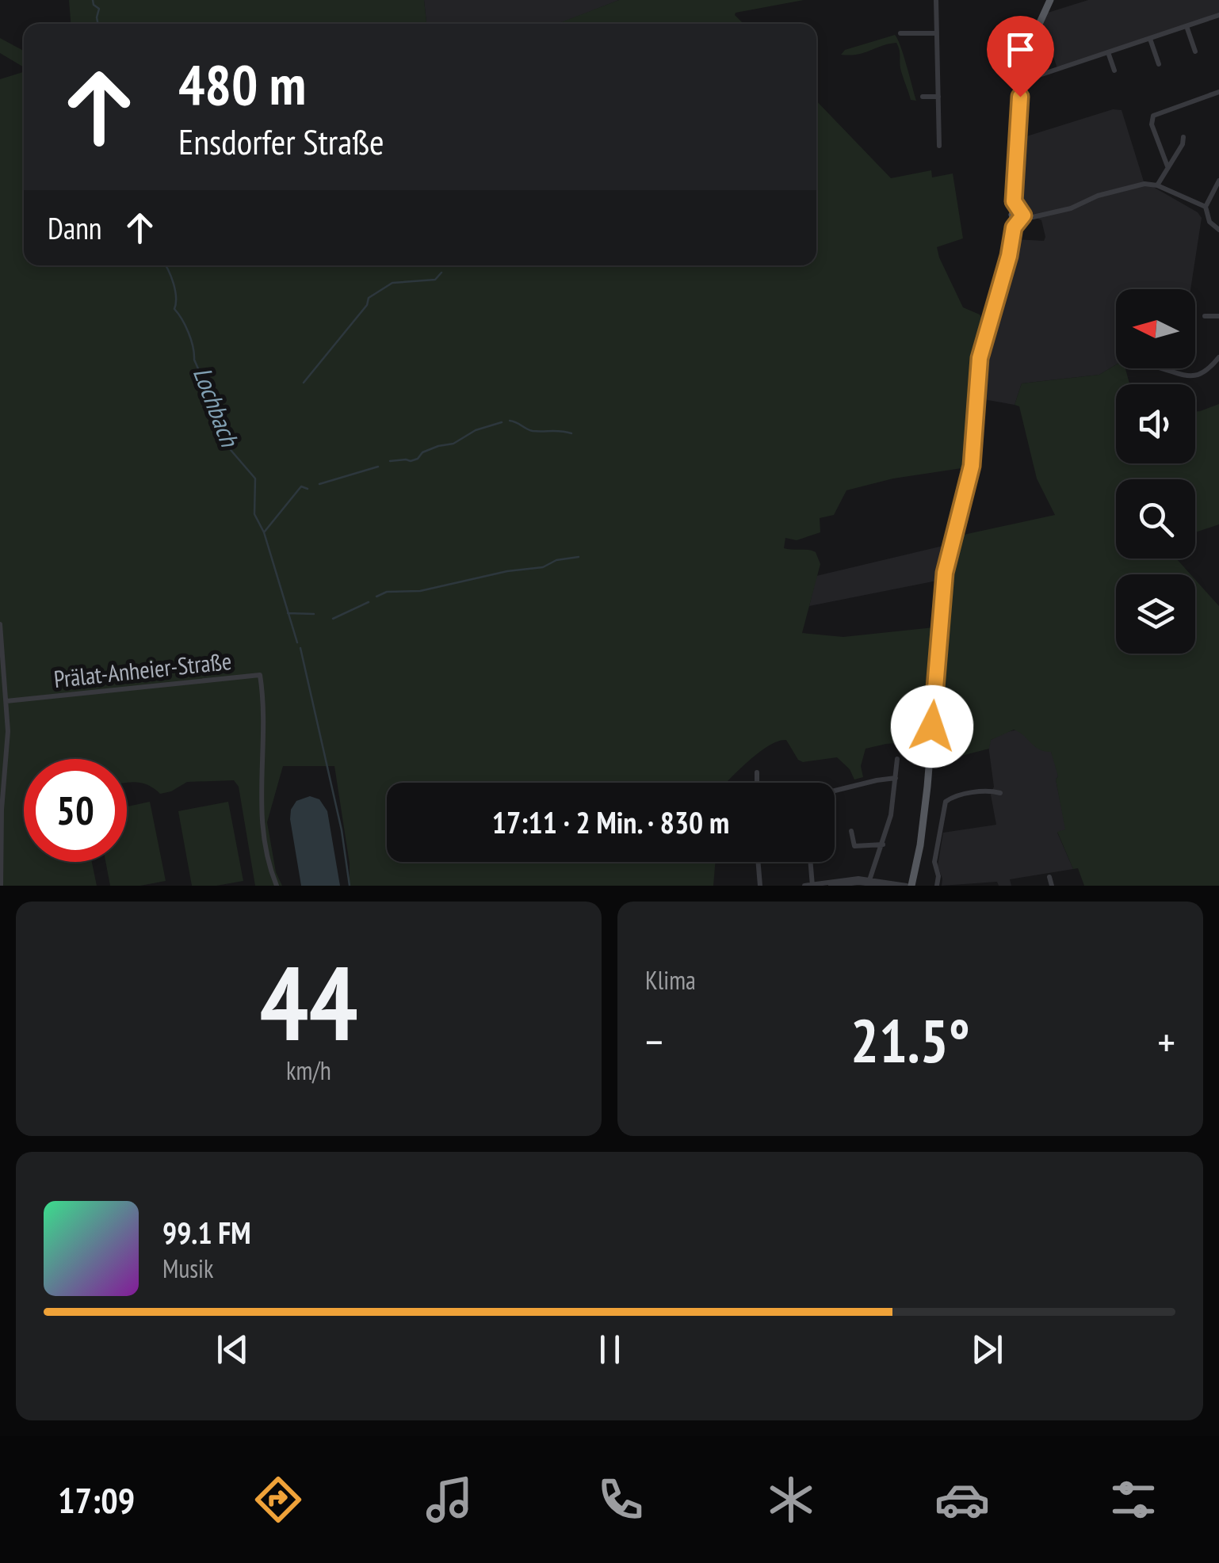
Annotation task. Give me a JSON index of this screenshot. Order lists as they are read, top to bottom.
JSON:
{
  "streets": {
    "street": ["Prälat-Anheier-Straße"]
  },
  "water": ["Lochbach"],
  "north": "left",
  "page": {
    "turn": ["480 m", "Ensdorfer Straße"],
    "then": "Dann",
    "limit": "50",
    "trip": "17:11 · 2 Min. · 830 m",
    "tile": [
      ["44", "km/h"],
      "Klima"
    ],
    "heat": ["−", "21.5°", "+"],
    "song": ["99.1 FM", "Musik"],
    "tabs": "17:09"
  }
}
